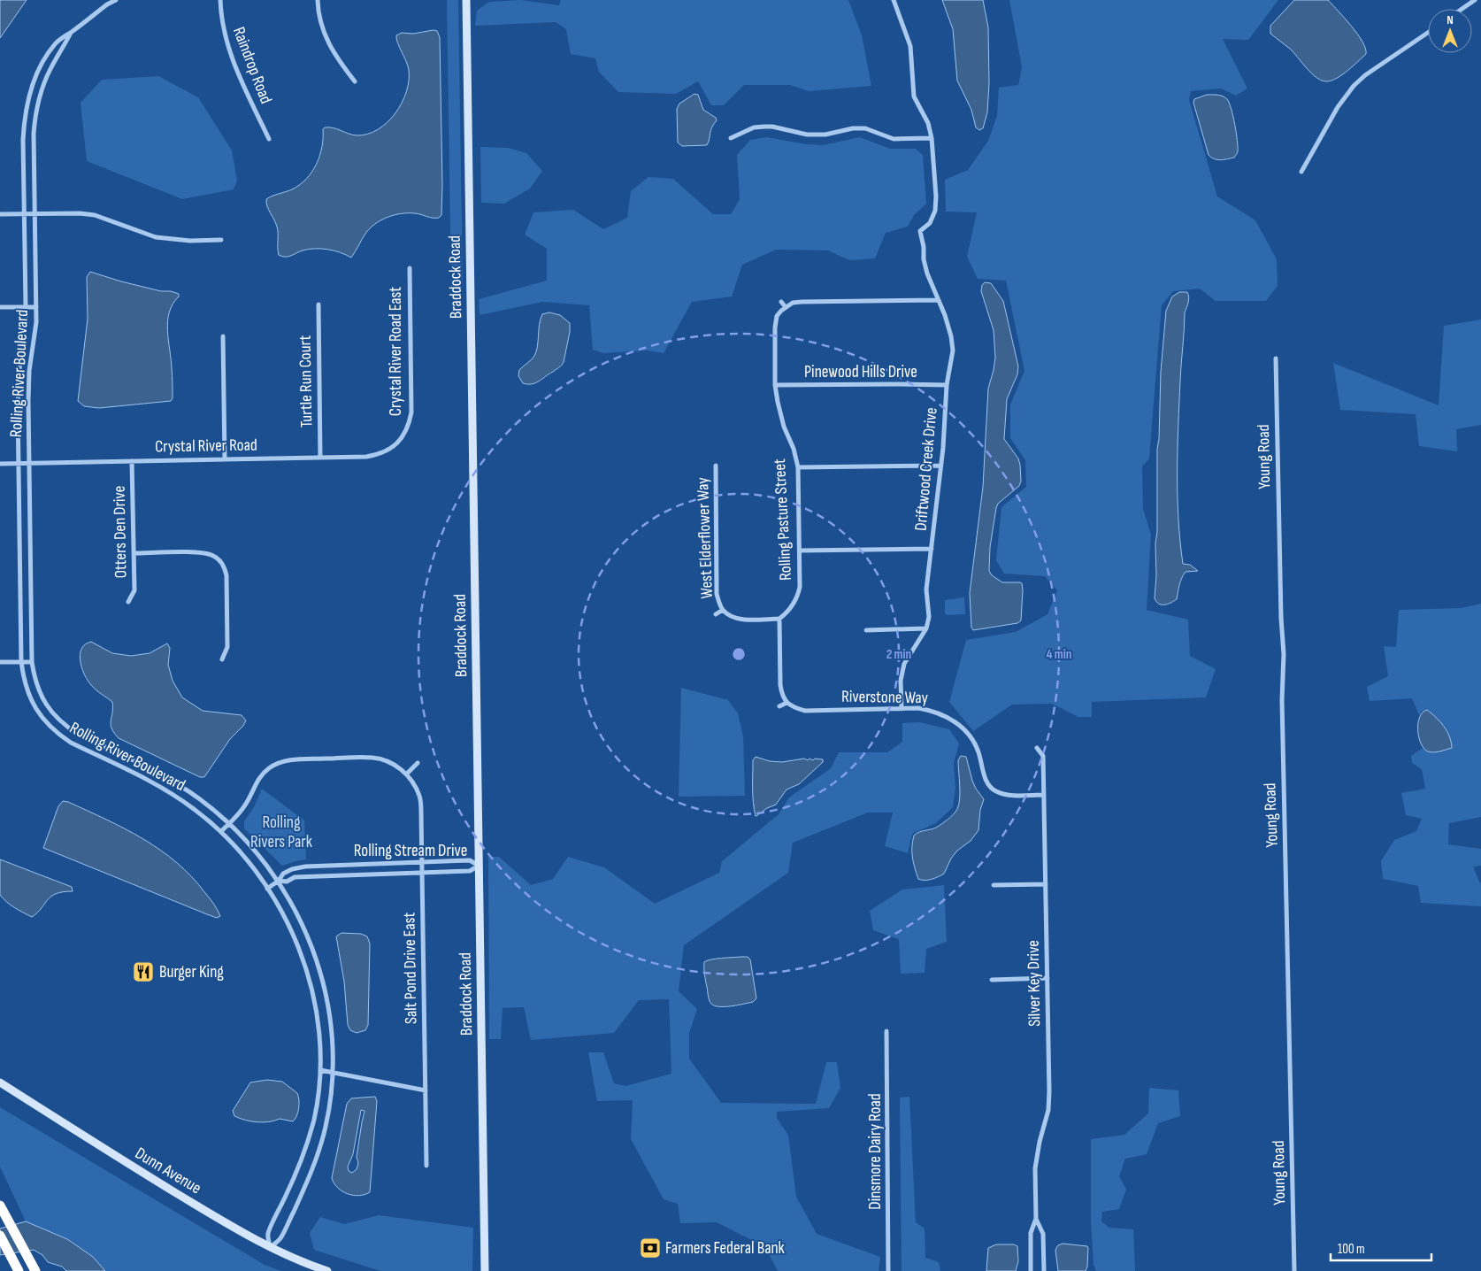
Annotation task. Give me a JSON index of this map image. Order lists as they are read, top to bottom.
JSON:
{
  "streets": {
    "street": [
      "Raindrop Road",
      "Braddock Road",
      "Crystal River Road East",
      "Pinewood Hills Drive",
      "Rolling River Boulevard",
      "Turtle Run Court",
      "Crystal River Road",
      "Young Road",
      "Driftwood Creek Drive",
      "Rolling Pasture Street",
      "Otters Den Drive",
      "West Elderflower Way",
      "Riverstone Way",
      "Rolling Stream Drive",
      "Salt Pond Drive East",
      "Silver Key Drive",
      "Dinsmore Dairy Road",
      "Dunn Avenue"
    ]
  },
  "crossings": [
    ["Braddock Road", "Rolling Stream Drive"],
    ["Crystal River Road East", "Crystal River Road"],
    ["Pinewood Hills Drive", "Driftwood Creek Drive"],
    ["Pinewood Hills Drive", "Rolling Pasture Street"],
    ["Rolling River Boulevard", "Crystal River Road"],
    ["Rolling River Boulevard", "Rolling Stream Drive"],
    ["Rolling River Boulevard", "Dunn Avenue"],
    ["Turtle Run Court", "Crystal River Road"],
    ["Crystal River Road", "Otters Den Drive"],
    ["Driftwood Creek Drive", "Riverstone Way"],
    ["Riverstone Way", "Silver Key Drive"],
    ["Rolling Stream Drive", "Salt Pond Drive East"]
  ],
  "parks": ["Rolling Rivers Park"],
  "places": {
    "restaurant": ["Burger King"],
    "bank": ["Farmers Federal Bank"]
  },
  "scale_bar": "100 m",
  "north": "top",
  "rings": ["2 min", "4 min"]
}
